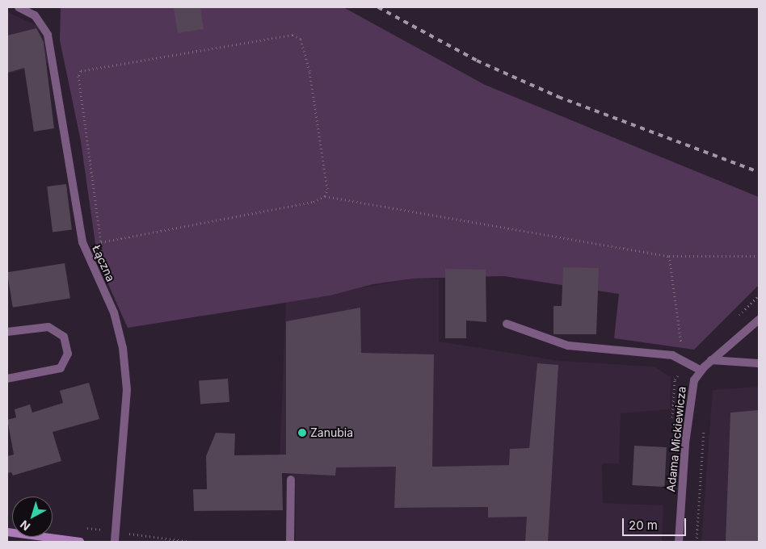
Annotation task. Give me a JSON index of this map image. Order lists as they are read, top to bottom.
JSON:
{
  "streets": {
    "street": ["Łączna", "Adama Mickiewicza"]
  },
  "places": ["Zanubia"],
  "scale_bar": "20 m",
  "north": "bottom left"
}
